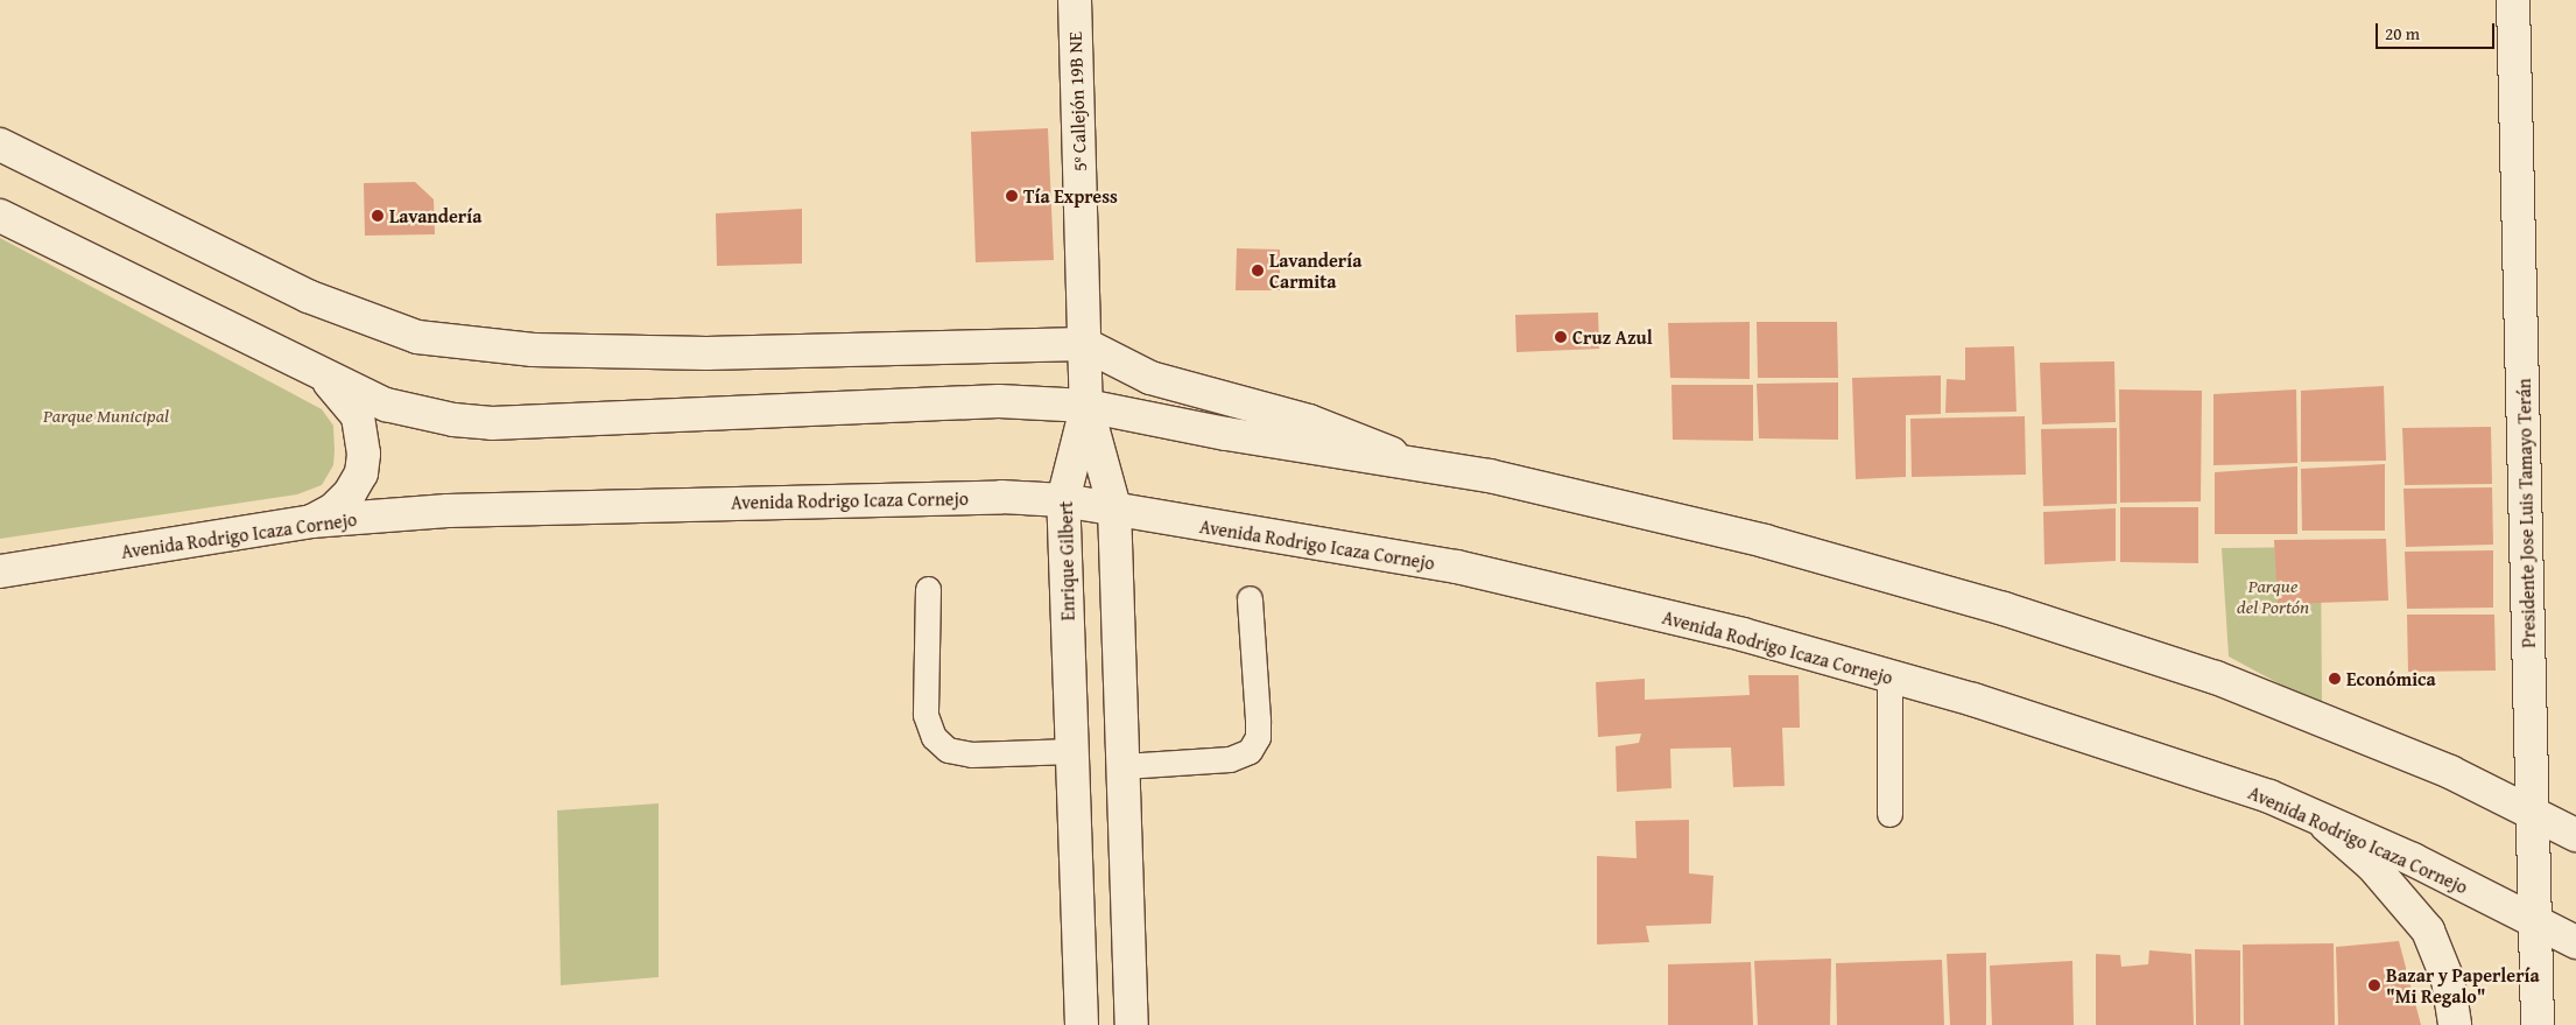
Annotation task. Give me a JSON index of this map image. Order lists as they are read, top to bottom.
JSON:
{
  "streets": {
    "street": [
      "5º Callejón 19B NE",
      "Avenida Rodrigo Icaza Cornejo",
      "Presidente Jose Luis Tamayo Terán",
      "Enrique Gilbert"
    ]
  },
  "crossings": [
    ["5º Callejón 19B NE", "Enrique Gilbert"],
    ["Avenida Rodrigo Icaza Cornejo", "Presidente Jose Luis Tamayo Terán"],
    ["Avenida Rodrigo Icaza Cornejo", "Enrique Gilbert"]
  ],
  "parks": ["Parque Municipal", "Parque del Portón"],
  "places": [
    "Tía Express",
    "Lavandería",
    "Lavandería Carmita",
    "Cruz Azul",
    "Económica",
    "Bazar y Paperlería \"Mi Regalo\""
  ],
  "scale_bar": "20 m"
}
